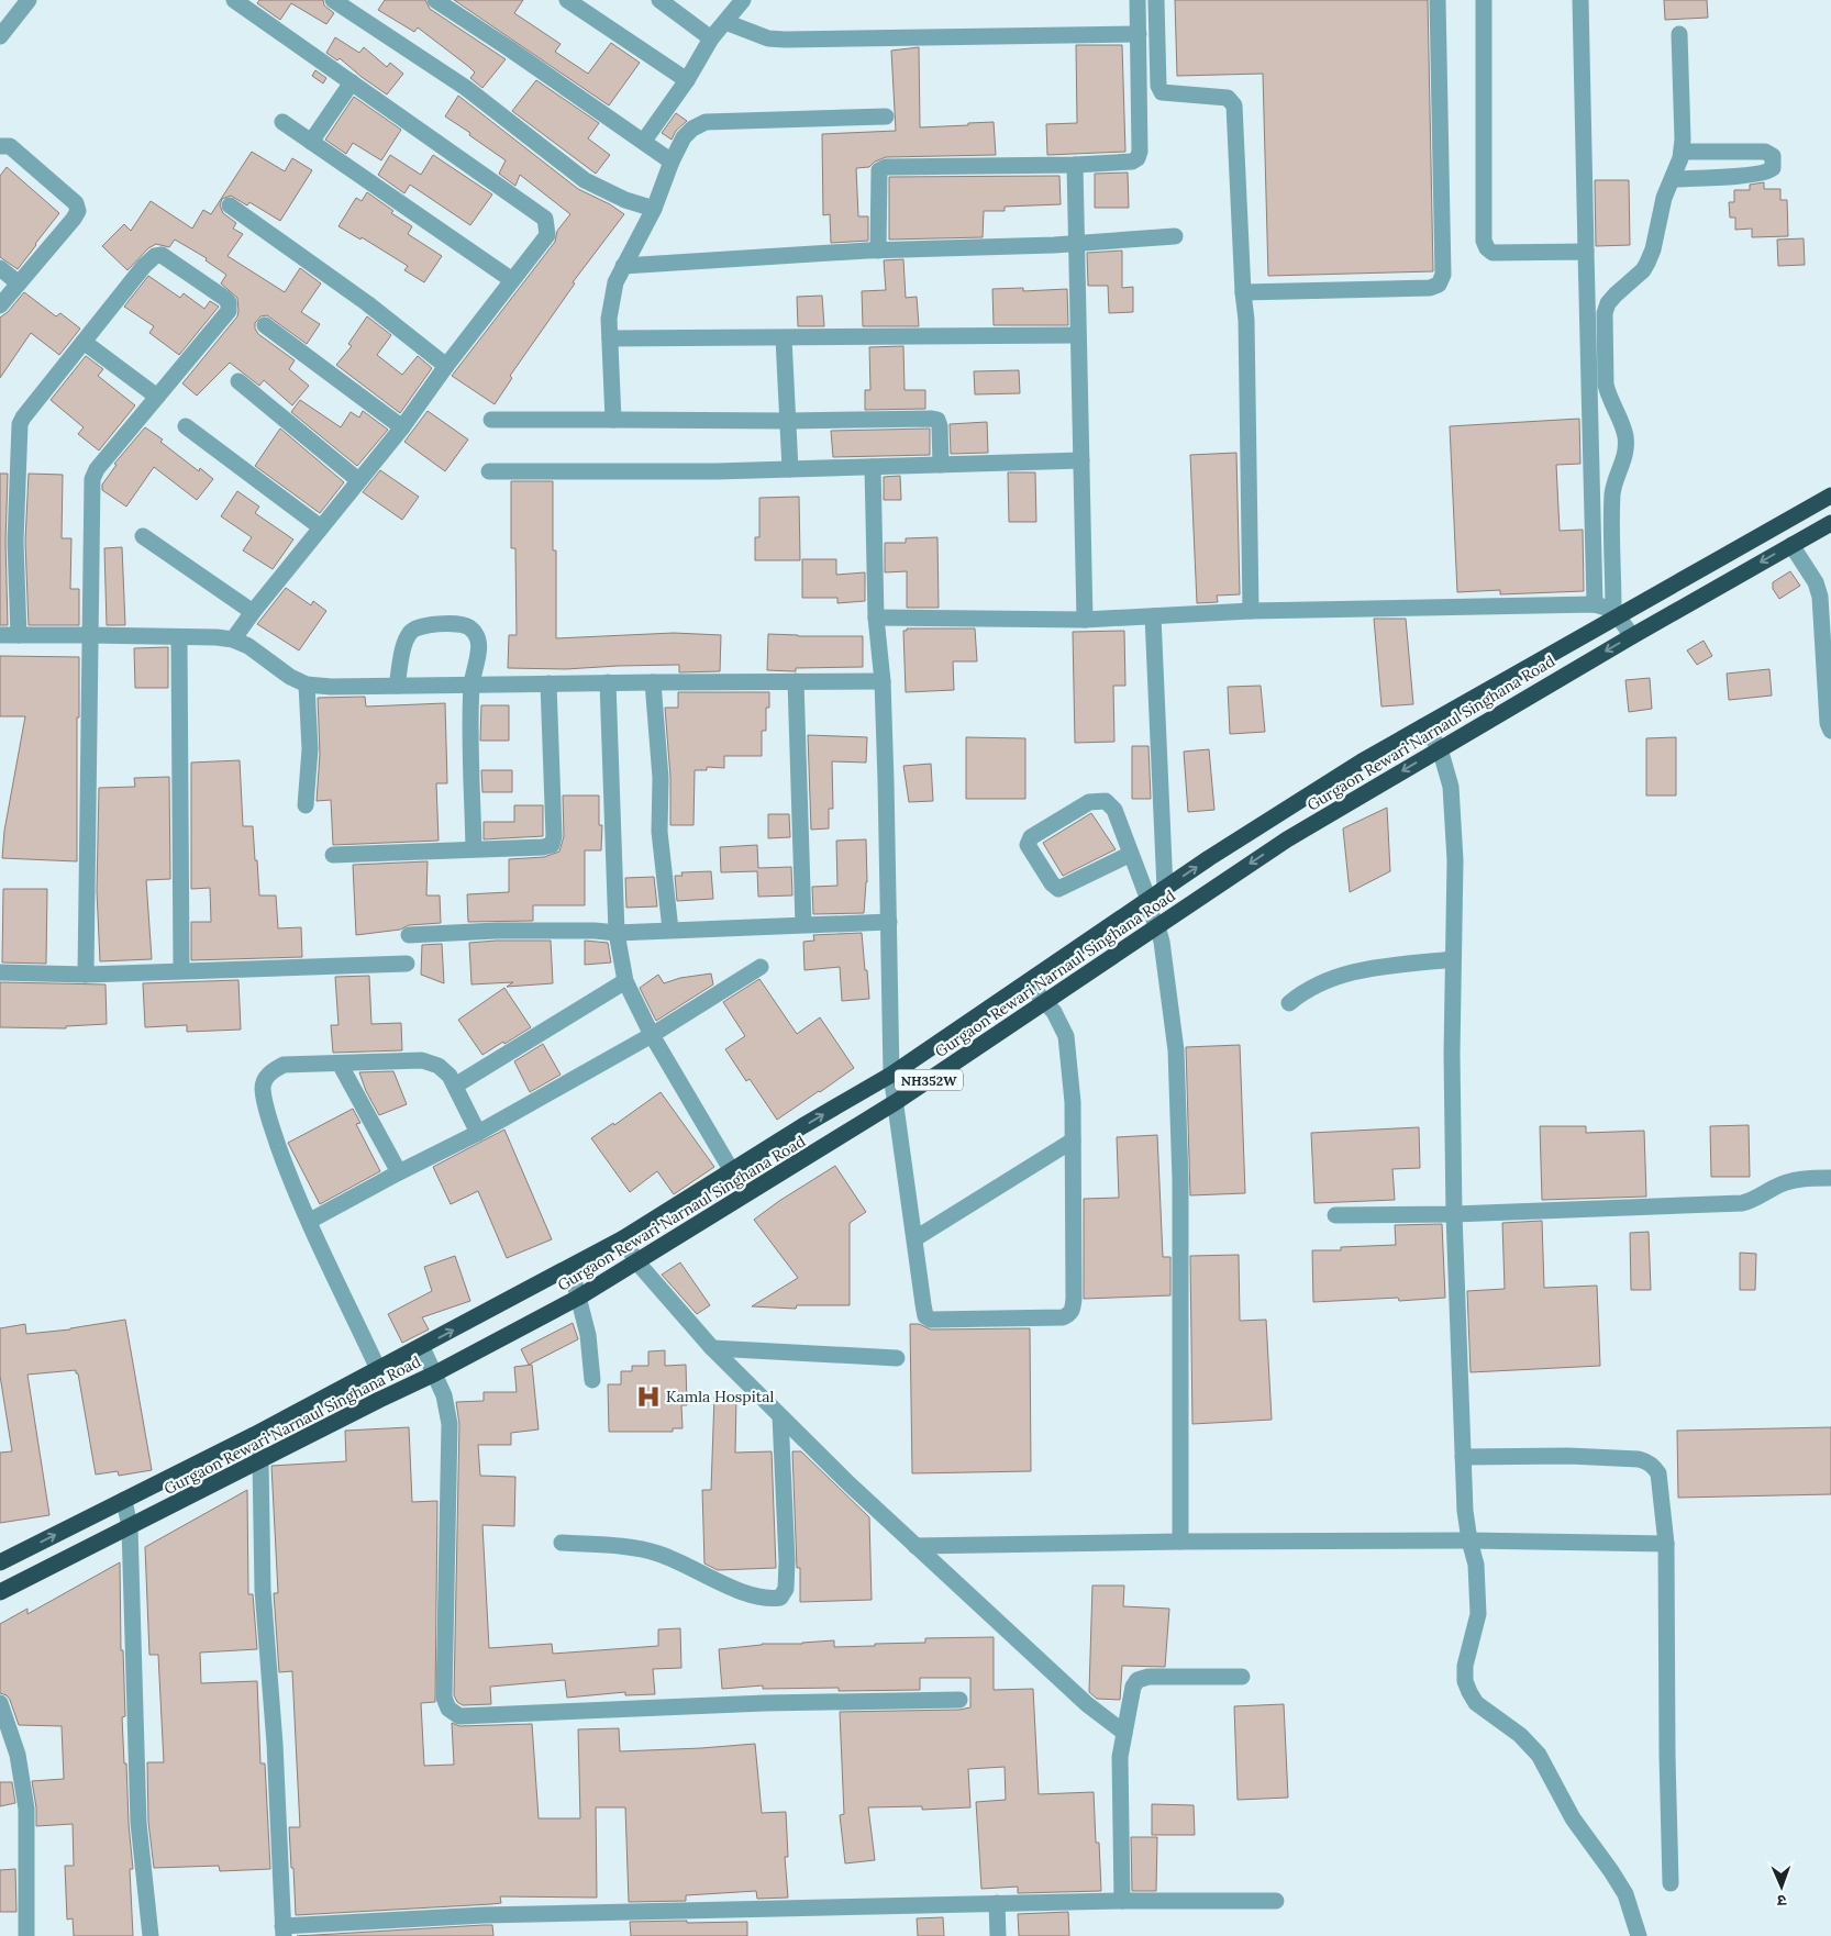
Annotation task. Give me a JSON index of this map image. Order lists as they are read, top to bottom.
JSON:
{
  "streets": {
    "highway": ["Gurgaon Rewari Narnaul Singhana Road", "NH352W"]
  },
  "places": {
    "hospital": ["Kamla Hospital"]
  },
  "north": "bottom"
}
